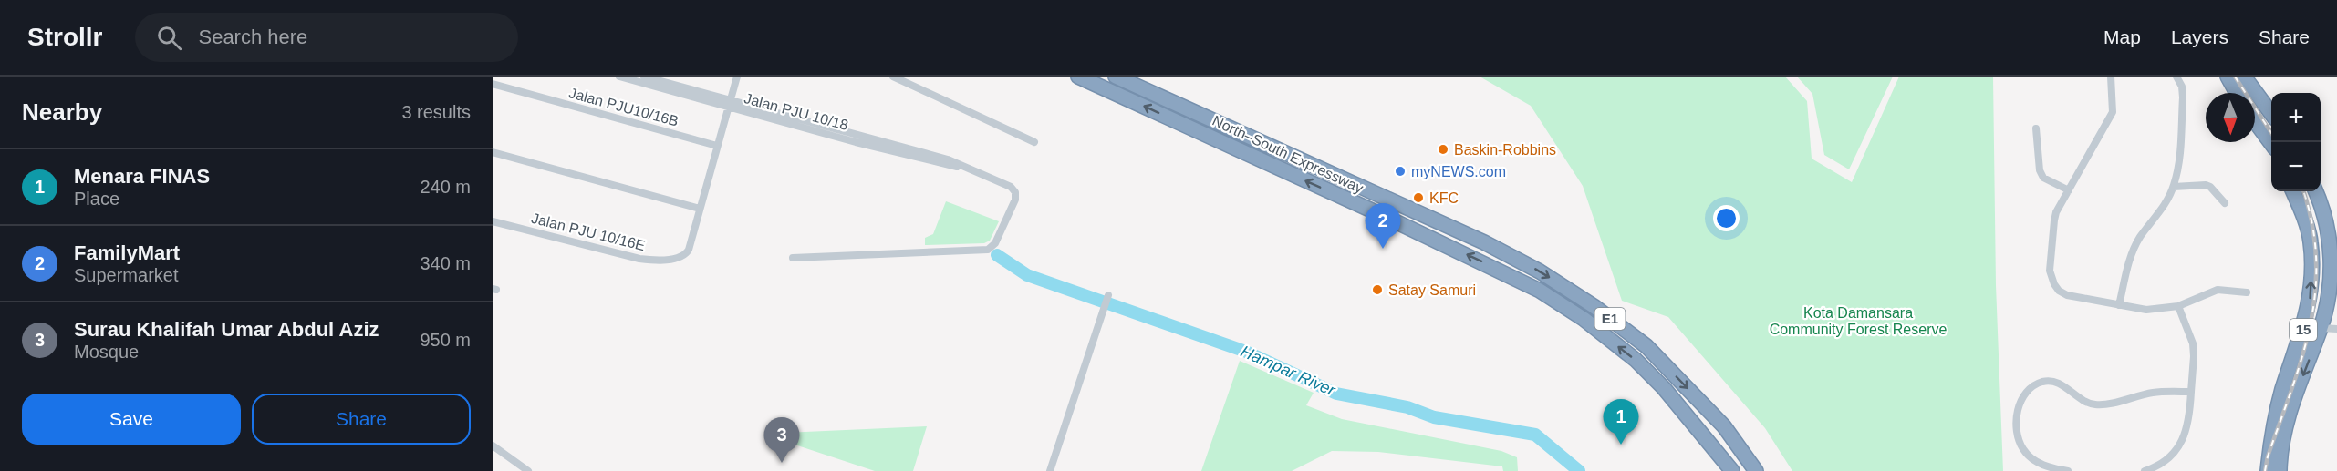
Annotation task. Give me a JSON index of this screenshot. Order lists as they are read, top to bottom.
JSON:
{
  "streets": {
    "highway": ["North–South Expressway", "E1", "15"],
    "street": ["Jalan PJU10/16B", "Jalan PJU 10/18", "Jalan PJU 10/16E"]
  },
  "water": ["Hampar River"],
  "parks": ["Kota Damansara Community Forest Reserve"],
  "places": [
    "Baskin-Robbins",
    "myNEWS.com",
    "KFC",
    "Satay Samuri"
  ],
  "north": "bottom",
  "page": {
    "header": "Strollr",
    "search": "Search here",
    "nav": ["Map", "Layers", "Share"],
    "heading": ["Nearby", "3 results"],
    "map_buttons": ["+", "−"],
    "list": [
      {
        "mark": "1",
        "name": "Menara FINAS",
        "note": "Place",
        "value": "240 m"
      },
      {
        "mark": "2",
        "name": "FamilyMart",
        "note": "Supermarket",
        "value": "340 m"
      },
      {
        "mark": "3",
        "name": "Surau Khalifah Umar Abdul Aziz",
        "note": "Mosque",
        "value": "950 m"
      }
    ],
    "pins": ["2", "1", "3"],
    "buttons": ["Save", "Share"]
  }
}
